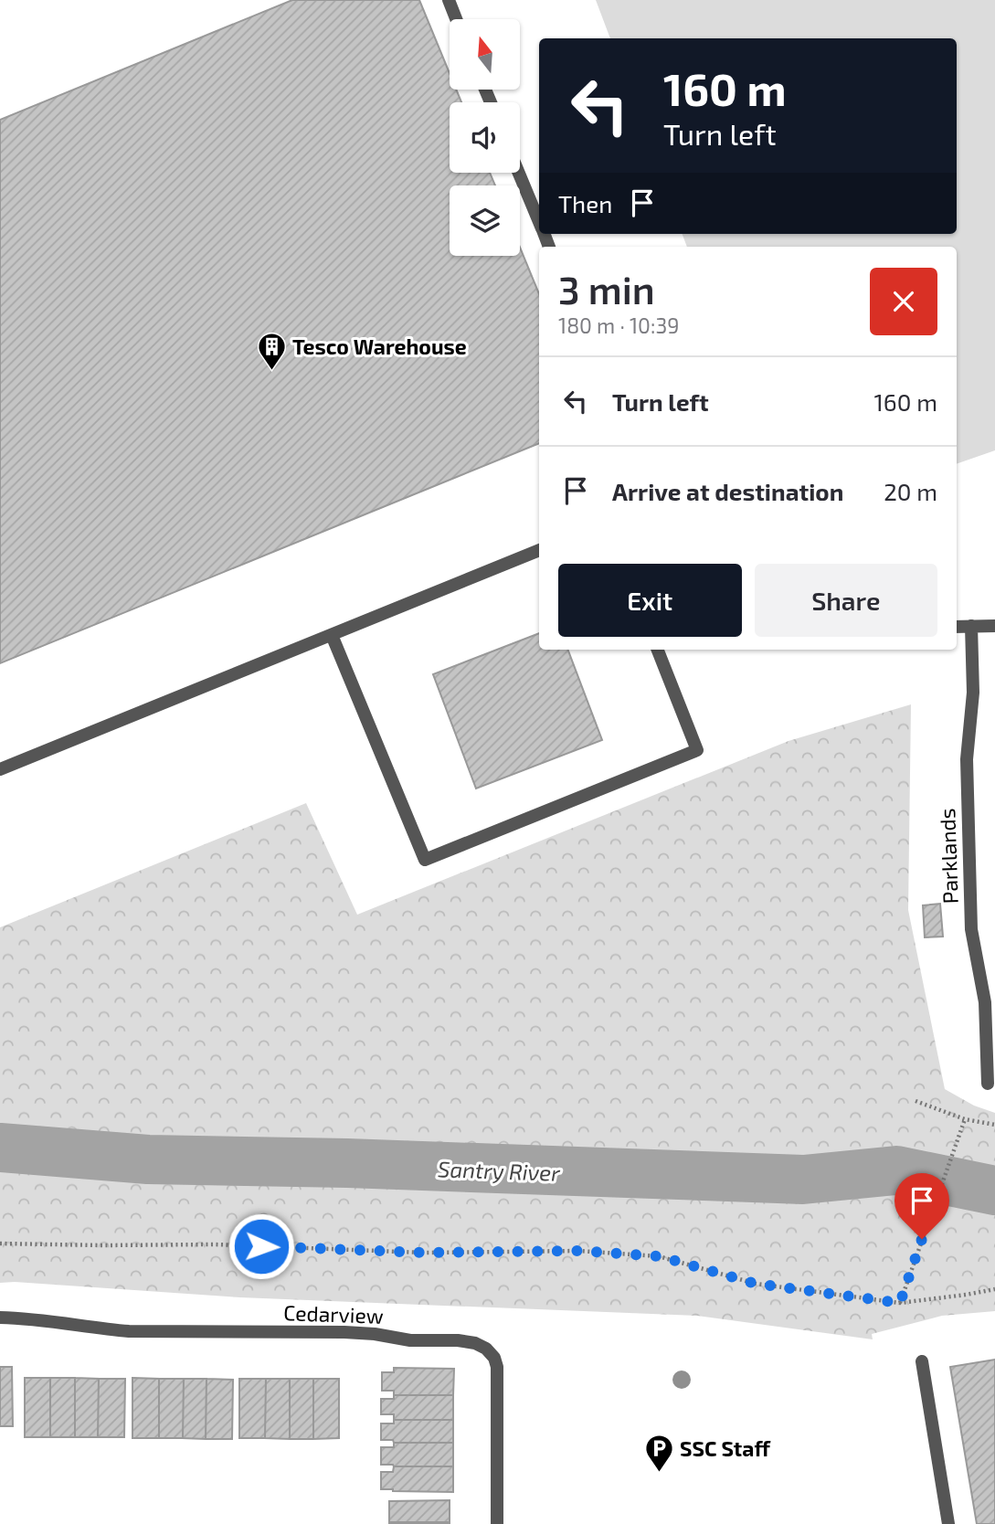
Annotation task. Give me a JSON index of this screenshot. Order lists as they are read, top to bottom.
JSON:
{
  "streets": {
    "street": ["Parklands", "Cedarview"]
  },
  "water": ["Santry River"],
  "places": {
    "building": ["Tesco Warehouse"],
    "parking": ["SSC Staff"]
  },
  "north": "top",
  "page": {
    "turn": ["160 m", "Turn left"],
    "then": "Then",
    "heading": ["3 min", "180 m · 10:39"],
    "list": [
      {
        "name": "Turn left",
        "value": "160 m"
      },
      {
        "name": "Arrive at destination",
        "value": "20 m"
      }
    ],
    "buttons": ["Exit", "Share"]
  }
}
